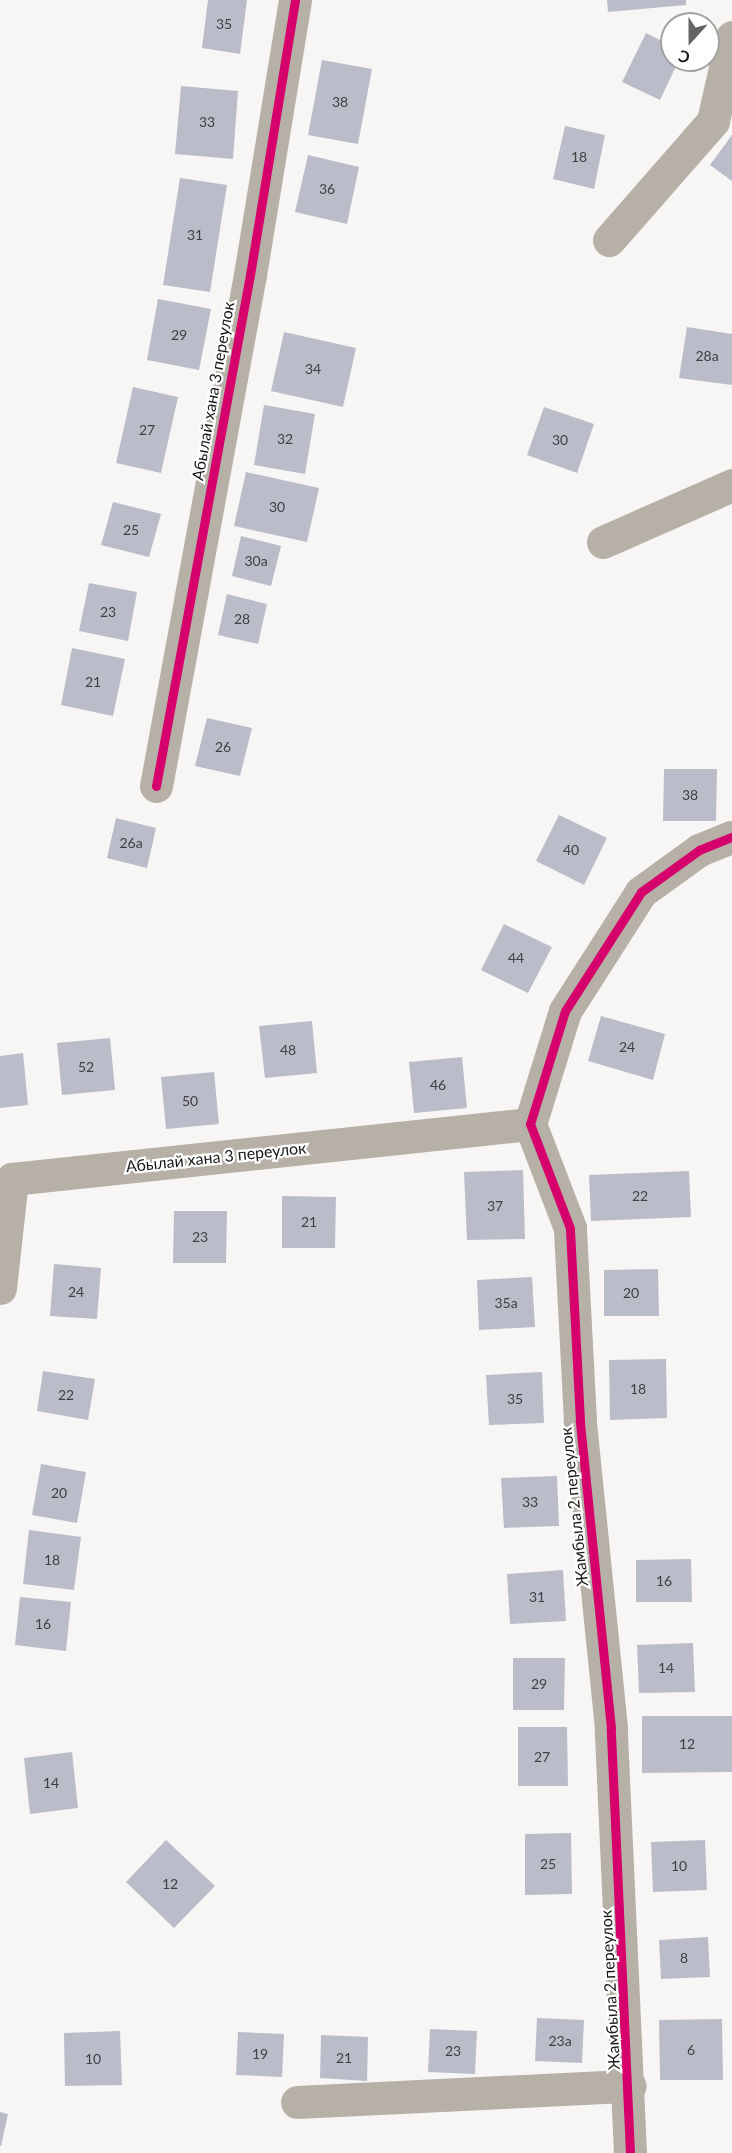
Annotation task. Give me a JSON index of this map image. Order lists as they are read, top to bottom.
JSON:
{
  "streets": {
    "street": ["Абылай хана 3 переулок", "Жамбыла 2 переулок"]
  },
  "crossings": [
    ["Абылай хана 3 переулок", "Жамбыла 2 переулок"]
  ],
  "house_numbers": [
    "35",
    "38",
    "33",
    "18",
    "36",
    "31",
    "29",
    "28а",
    "34",
    "27",
    "32",
    "30",
    "30",
    "25",
    "30а",
    "23",
    "28",
    "21",
    "26",
    "38",
    "26а",
    "40",
    "44",
    "24",
    "48",
    "52",
    "46",
    "50",
    "22",
    "37",
    "21",
    "23",
    "24",
    "20",
    "35a",
    "18",
    "22",
    "35",
    "20",
    "33",
    "18",
    "16",
    "31",
    "16",
    "14",
    "29",
    "12",
    "27",
    "14",
    "25",
    "10",
    "12",
    "8",
    "23a",
    "6",
    "23",
    "19",
    "21",
    "10"
  ],
  "north": "bottom"
}
